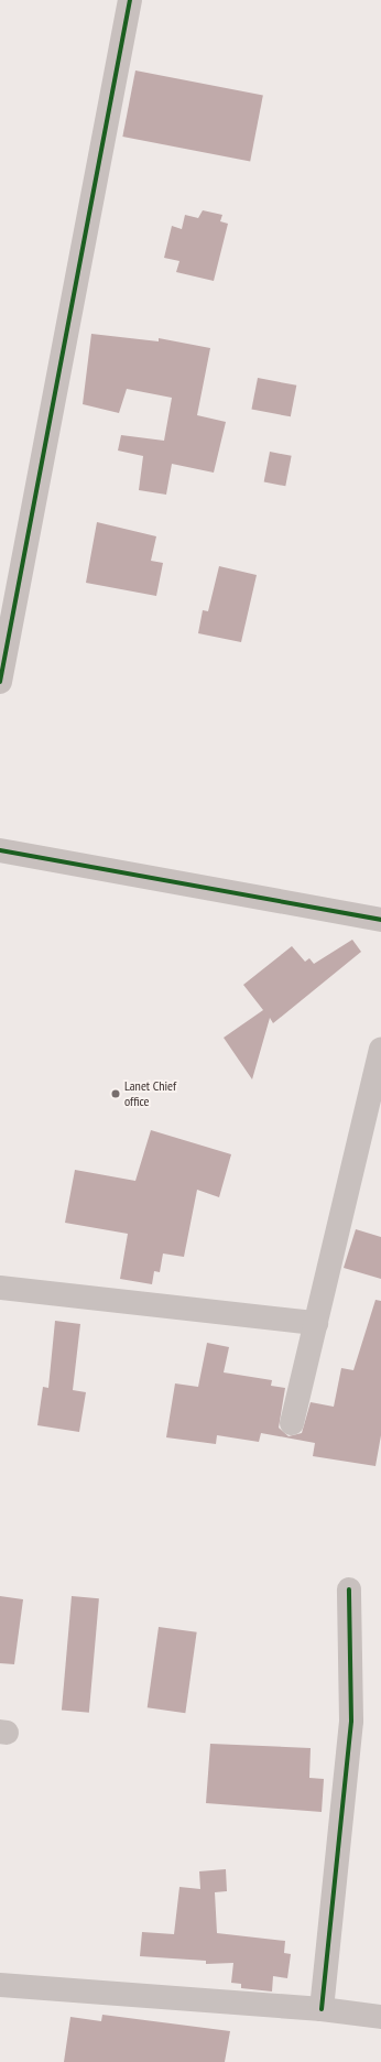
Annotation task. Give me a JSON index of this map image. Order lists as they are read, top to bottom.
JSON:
{
  "places": ["Lanet Chief office"]
}
